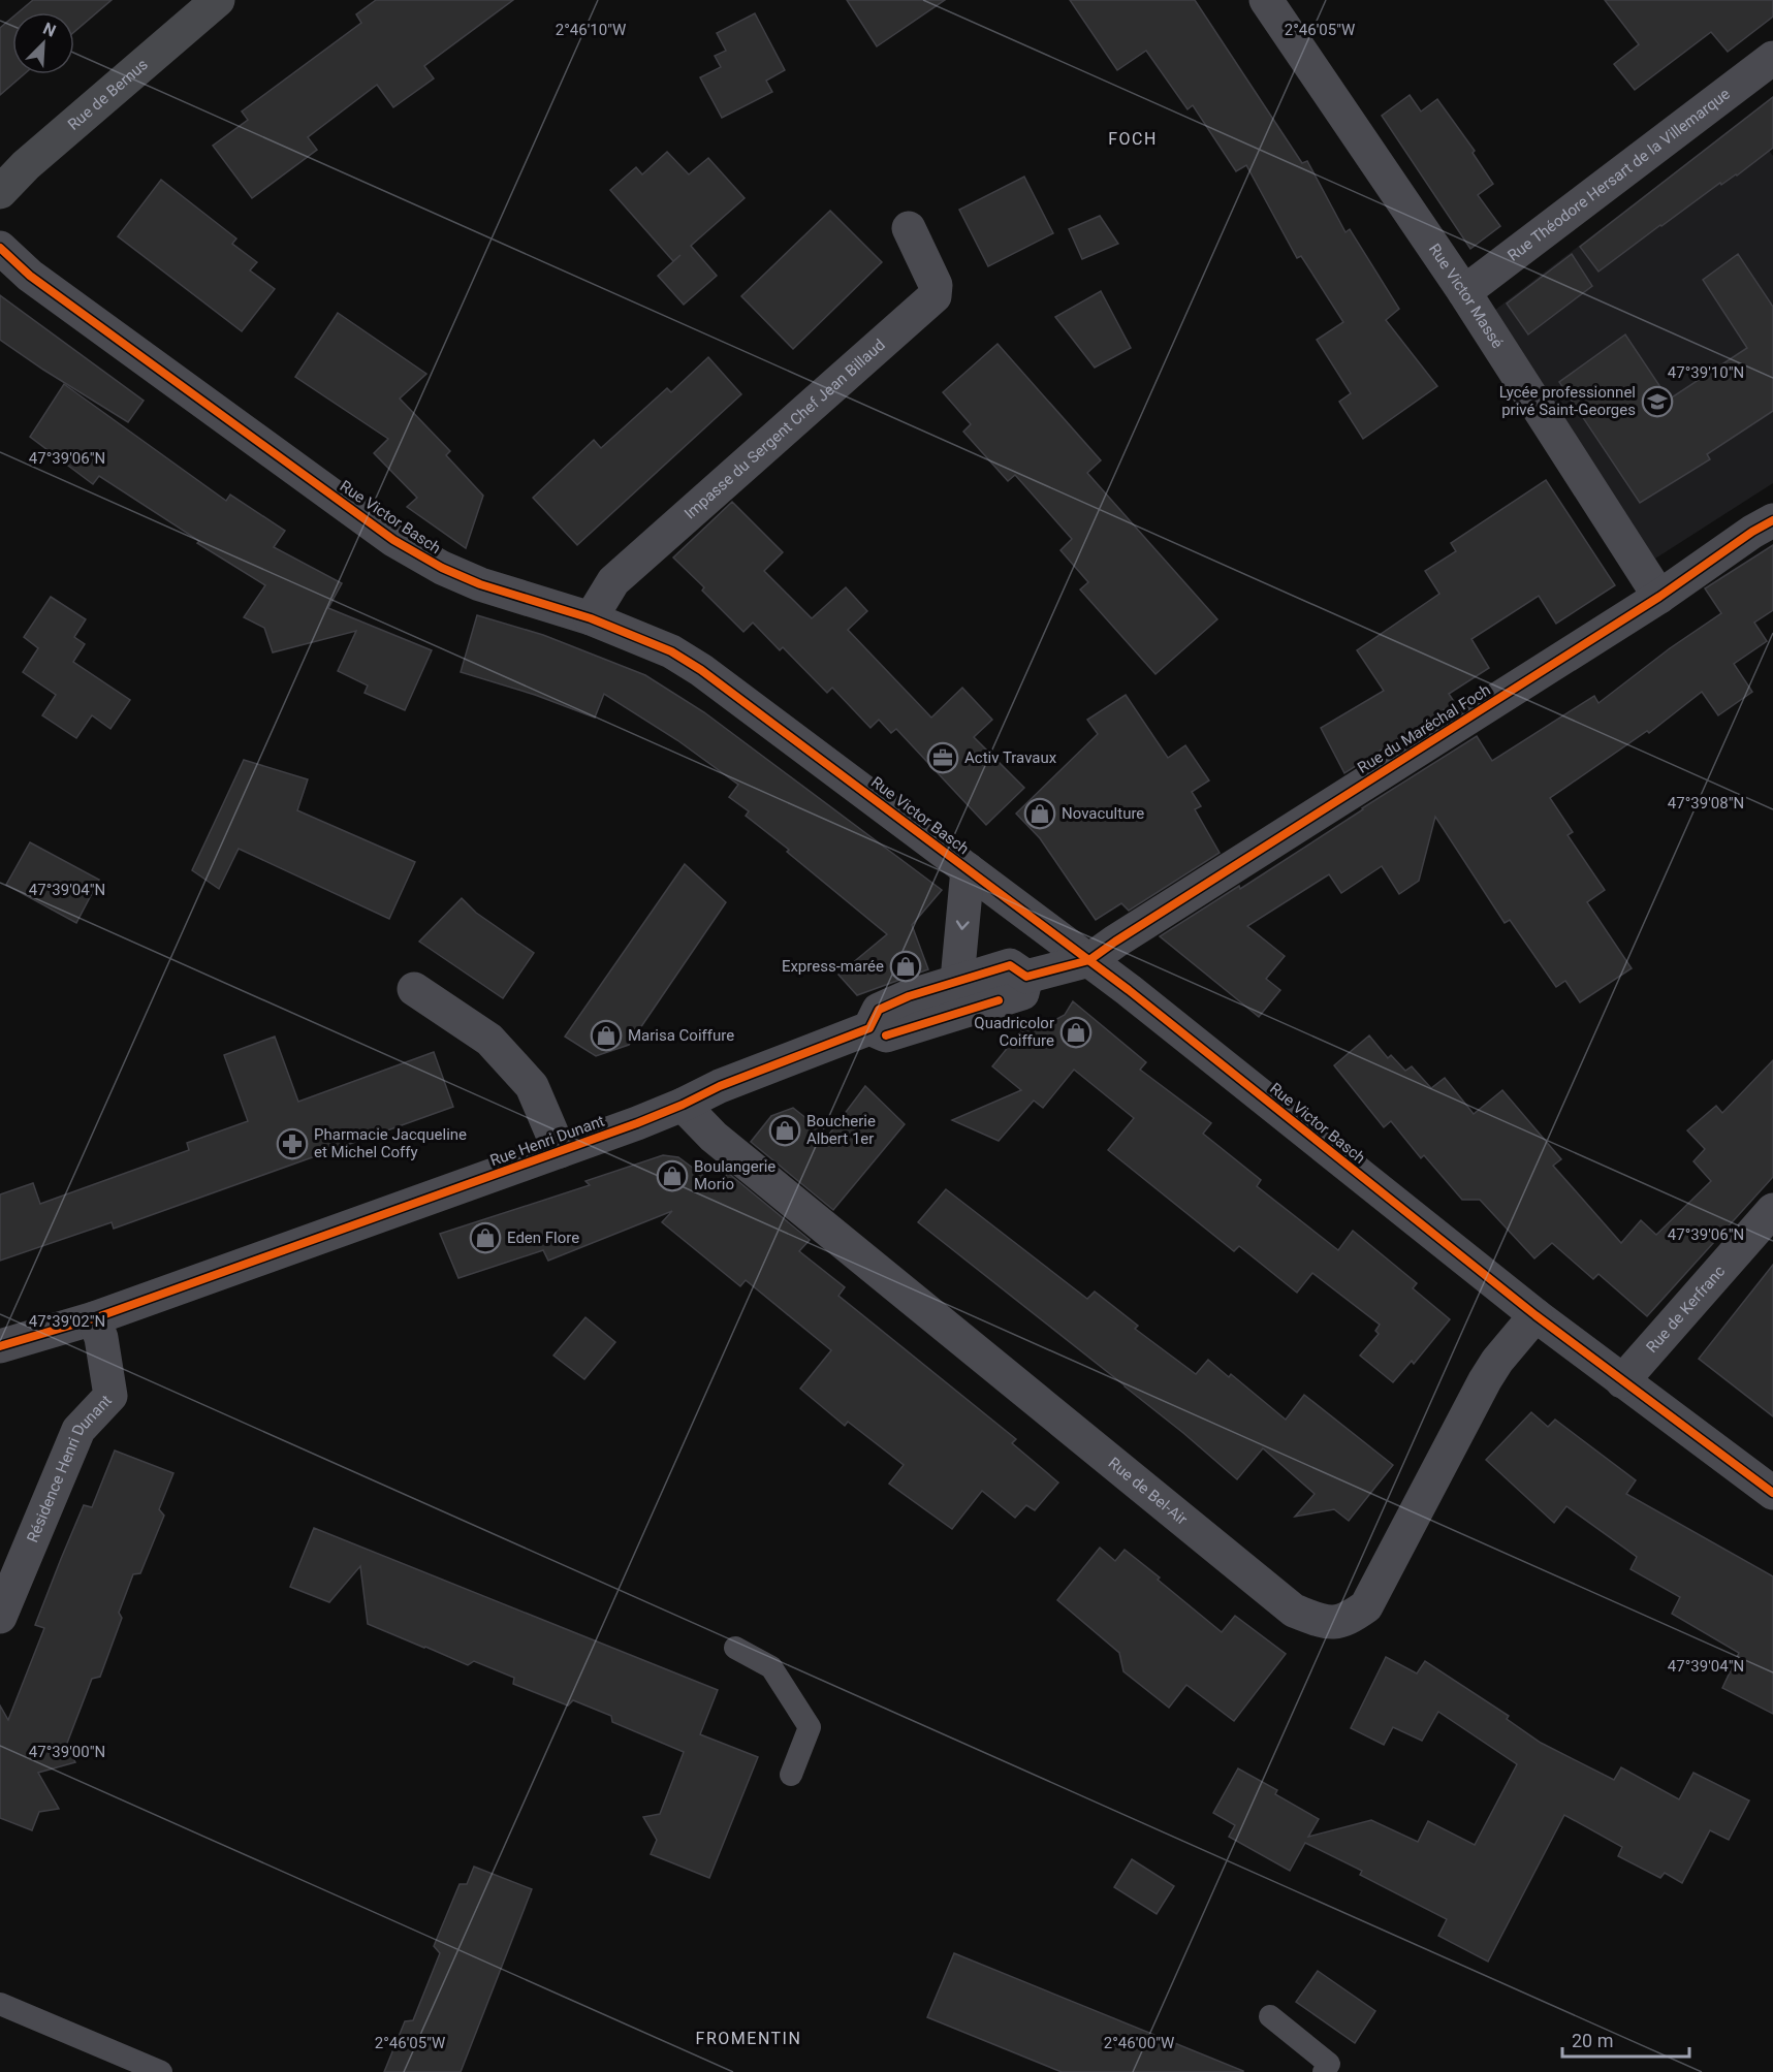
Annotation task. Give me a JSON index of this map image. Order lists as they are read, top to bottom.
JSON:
{
  "streets": {
    "street": [
      "Rue de Bernus",
      "Rue Théodore Hersart de la Villemarque",
      "Rue Victor Massé",
      "Impasse du Sergent Chef Jean Billaud",
      "Rue Victor Basch",
      "Rue du Maréchal Foch",
      "Rue Henri Dunant",
      "Rue de Kerfranc",
      "Résidence Henri Dunant",
      "Rue de Bel-Air"
    ]
  },
  "crossings": [
    ["Rue Théodore Hersart de la Villemarque", "Rue Victor Massé"],
    ["Rue Victor Massé", "Rue du Maréchal Foch"],
    ["Impasse du Sergent Chef Jean Billaud", "Rue Victor Basch"],
    ["Rue Victor Basch", "Rue du Maréchal Foch"],
    ["Rue Victor Basch", "Rue de Kerfranc"],
    ["Rue Victor Basch", "Rue de Bel-Air"],
    ["Rue Henri Dunant", "Résidence Henri Dunant"],
    ["Rue Henri Dunant", "Rue de Bel-Air"]
  ],
  "districts": ["FOCH", "FROMENTIN"],
  "places": {
    "school or university": ["Lycée professionnel privé Saint-Georges"],
    "office": ["Activ Travaux"],
    "shop": [
      "Novaculture",
      "Express-marée",
      "Quadricolor Coiffure",
      "Marisa Coiffure",
      "Boucherie Albert 1er",
      "Boulangerie Morio",
      "Eden Flore"
    ],
    "pharmacy": ["Pharmacie Jacqueline et Michel Coffy"]
  },
  "scale_bar": "20 m",
  "north": "top right",
  "coordinates": [
    "2°46'10\"W",
    "2°46'05\"W",
    "47°39'10\"N",
    "47°39'06\"N",
    "47°39'08\"N",
    "47°39'04\"N",
    "47°39'02\"N",
    "47°39'00\"N",
    "2°46'00\"W"
  ]
}
